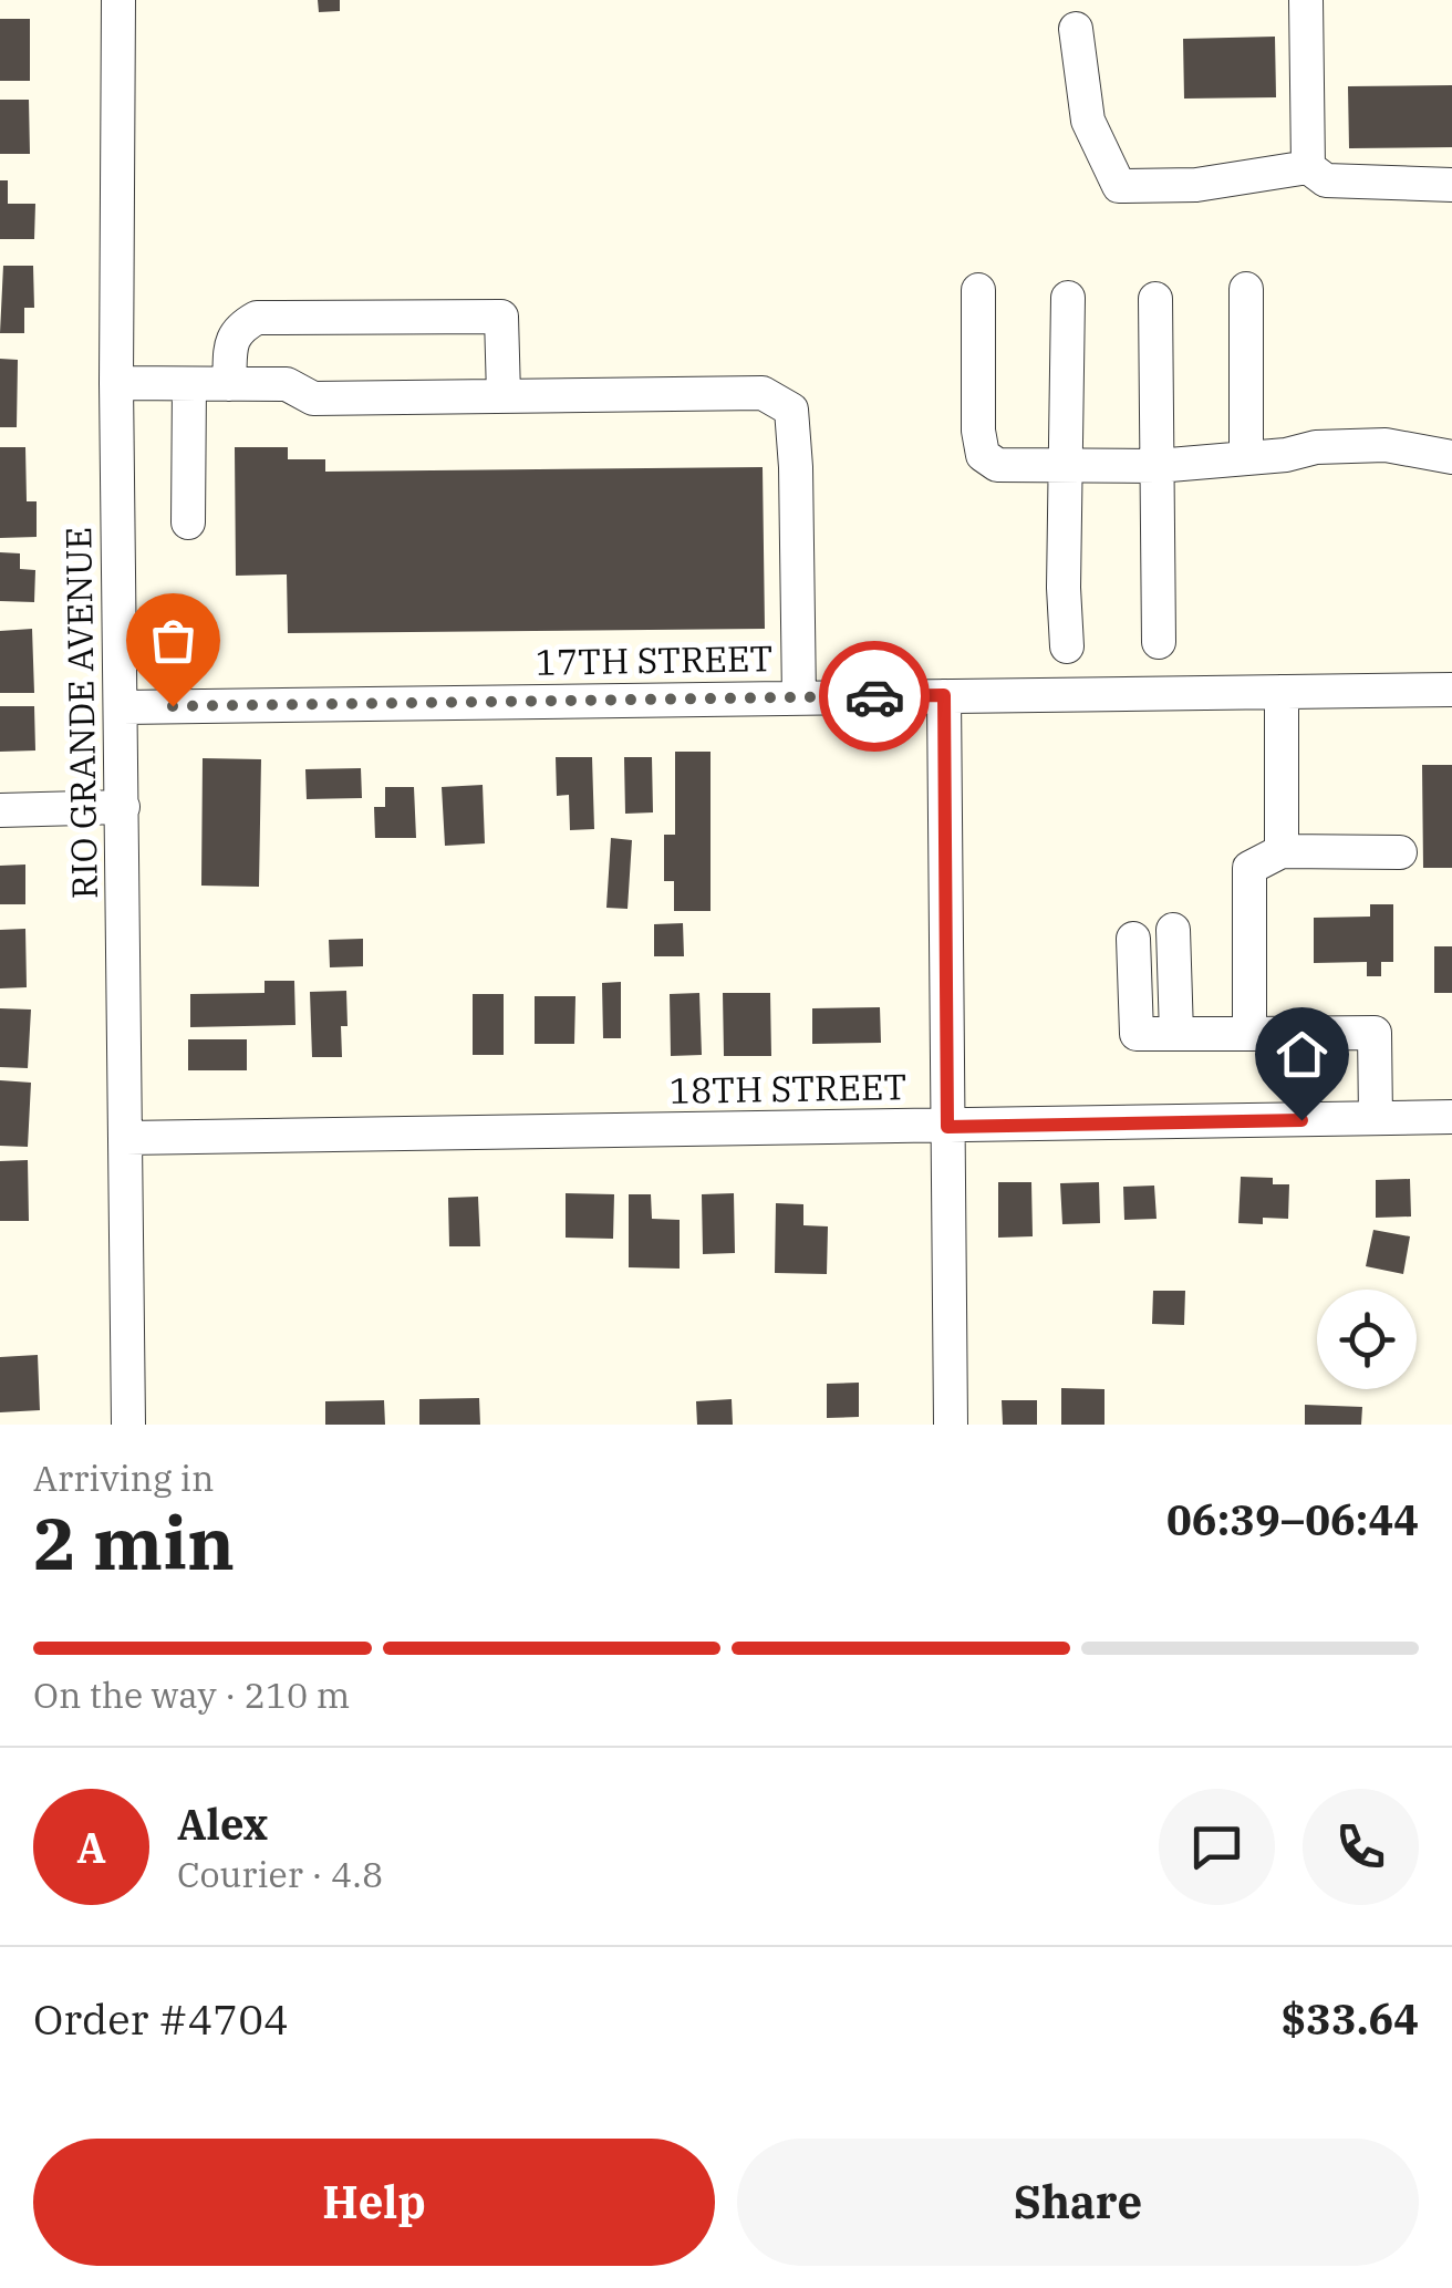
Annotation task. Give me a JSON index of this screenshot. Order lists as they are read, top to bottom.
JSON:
{
  "streets": {
    "street": ["17TH STREET", "RIO GRANDE AVENUE", "18TH STREET"]
  },
  "crossings": [
    ["17TH STREET", "RIO GRANDE AVENUE"],
    ["RIO GRANDE AVENUE", "18TH STREET"]
  ],
  "page": {
    "heading": ["2 min", "Arriving in", "06:39–06:44"],
    "panel": [
      "Alex",
      "Courier · 4.8",
      "Order #4704",
      "$33.64"
    ],
    "bar": "On the way · 210 m",
    "round": "A",
    "buttons": ["Help", "Share"]
  }
}
